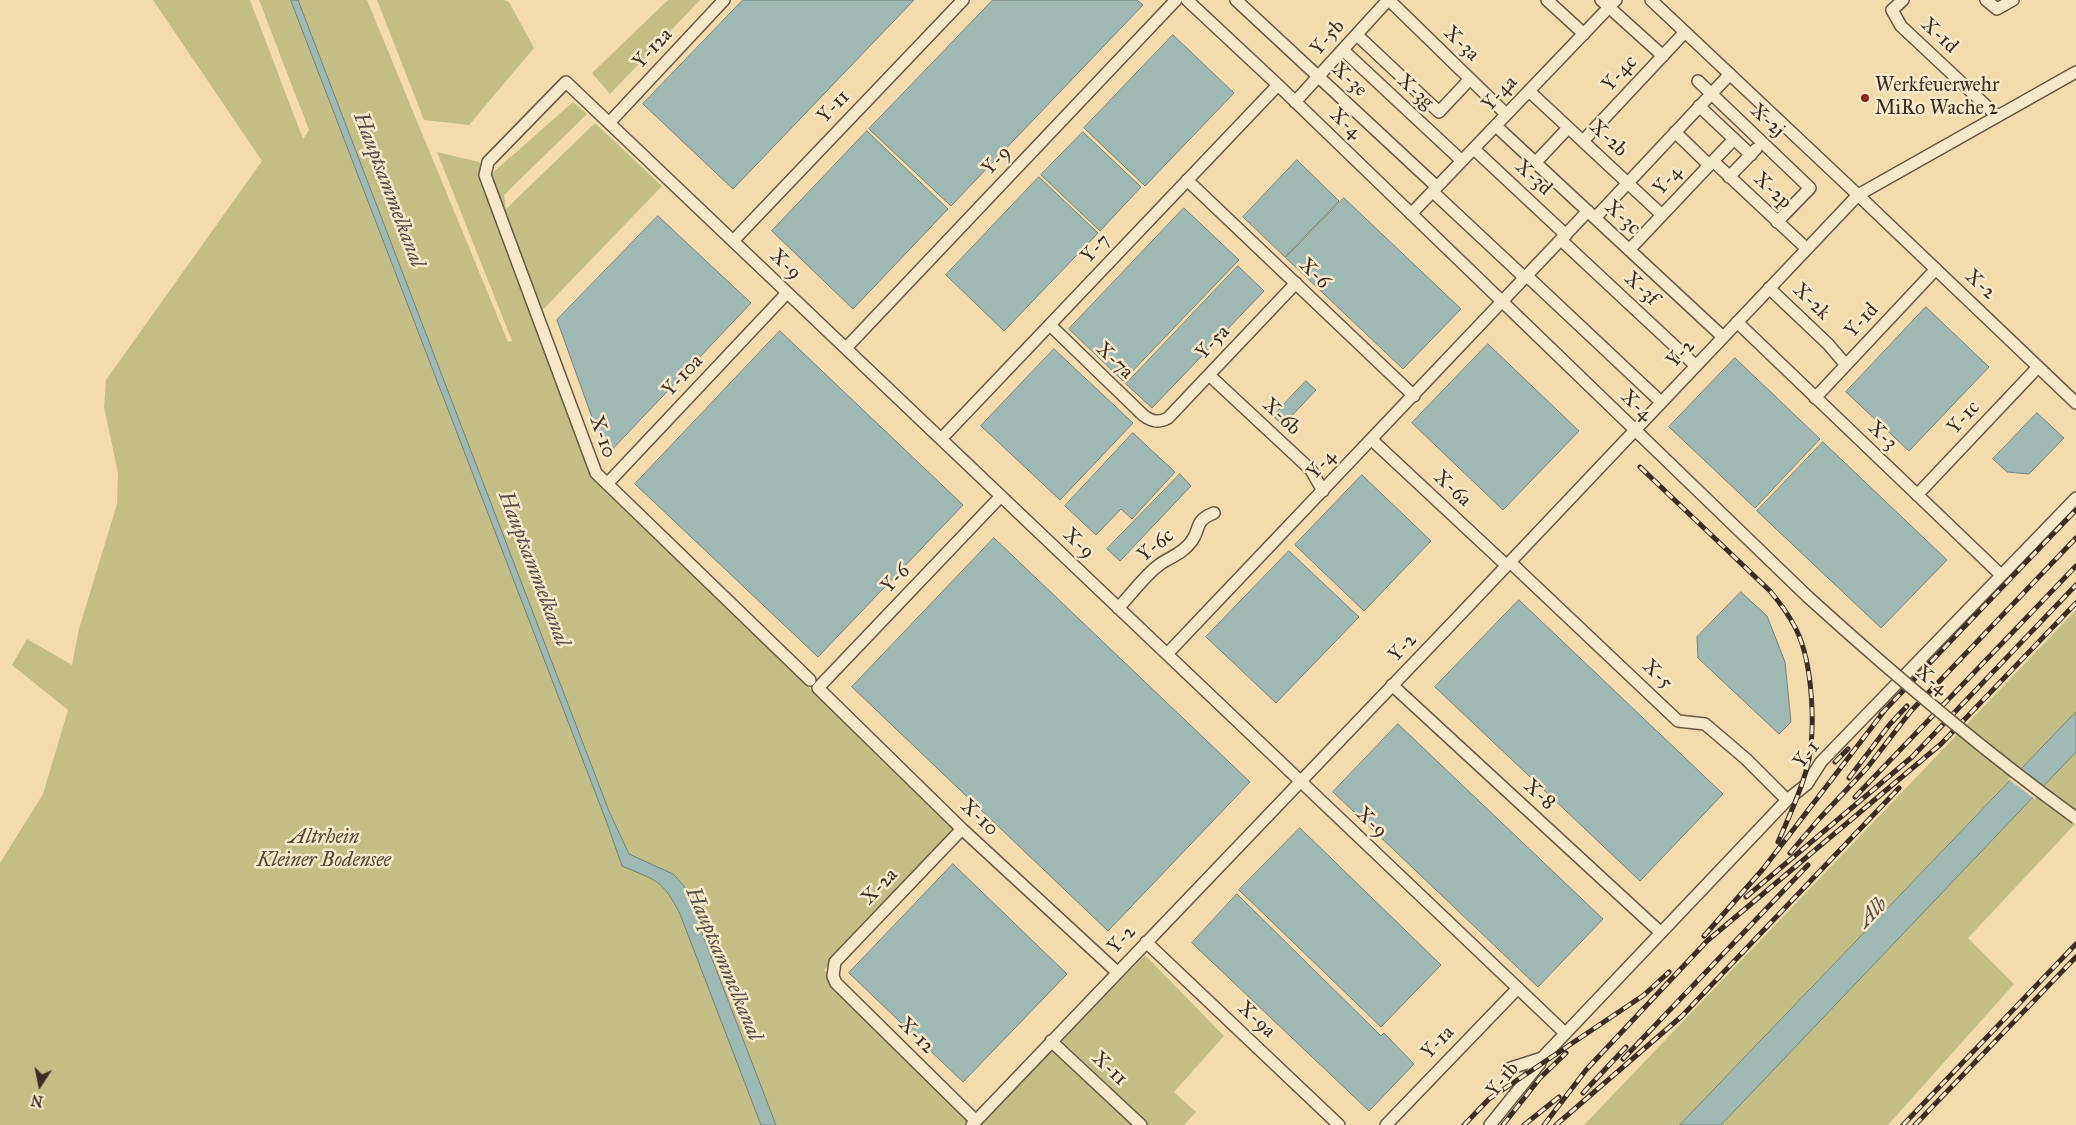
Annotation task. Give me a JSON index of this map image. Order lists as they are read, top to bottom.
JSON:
{
  "streets": {
    "street": [
      "X-1d",
      "Y-5b",
      "X-3a",
      "Y-12a",
      "Y-4c",
      "X-3e",
      "X-3g",
      "Y-4a",
      "Y-11",
      "X-2j",
      "X-4",
      "X-2b",
      "Y-9",
      "X-3d",
      "Y-4",
      "X-2p",
      "X-3c",
      "Y-7",
      "X-9",
      "X-6",
      "X-2",
      "X-3f",
      "X-2k",
      "Y-1d",
      "Y-5a",
      "Y-2",
      "X-7a",
      "Y-10a",
      "X-6b",
      "Y-1c",
      "X-3",
      "X-10",
      "X-6a",
      "Y-6c",
      "Y-6",
      "X-5",
      "Y-1",
      "X-8",
      "X-2a",
      "X-9a",
      "X-12",
      "Y-1a",
      "X-11",
      "Y-1b"
    ]
  },
  "crossings": [
    ["Y-5b", "X-3a"],
    ["Y-5b", "X-3e"],
    ["Y-5b", "X-3g"],
    ["Y-5b", "X-4"],
    ["X-3a", "Y-4a"],
    ["Y-12a", "X-9"],
    ["Y-4c", "X-2b"],
    ["Y-4c", "X-2"],
    ["X-3e", "Y-4a"],
    ["X-3e", "Y-2"],
    ["X-3g", "Y-4a"],
    ["Y-4a", "X-4"],
    ["Y-4a", "X-2b"],
    ["Y-4a", "X-3d"],
    ["Y-4a", "X-3c"],
    ["Y-11", "X-9"],
    ["X-2j", "X-2p"],
    ["X-4", "Y-4"],
    ["X-4", "Y-7"],
    ["X-4", "Y-2"],
    ["X-2b", "Y-4"],
    ["Y-9", "X-9"],
    ["X-3d", "X-3f"],
    ["Y-4", "X-2p"],
    ["Y-4", "X-3c"],
    ["Y-4", "X-9"],
    ["Y-4", "X-6"],
    ["Y-4", "X-6b"],
    ["Y-4", "X-6a"],
    ["X-2p", "Y-2"],
    ["X-3c", "Y-2"],
    ["Y-7", "X-9"],
    ["Y-7", "X-6"],
    ["Y-7", "X-7a"],
    ["X-9", "Y-2"],
    ["X-9", "Y-10a"],
    ["X-9", "X-10"],
    ["X-9", "Y-6c"],
    ["X-9", "Y-6"],
    ["X-9", "Y-1"],
    ["X-9", "Y-1a"],
    ["X-9", "Y-1b"],
    ["X-6", "Y-5a"],
    ["X-2", "Y-1d"],
    ["X-2", "Y-2"],
    ["X-2", "Y-1c"],
    ["X-3f", "Y-2"],
    ["X-2k", "Y-1d"],
    ["X-2k", "Y-2"],
    ["Y-1d", "X-3"],
    ["Y-5a", "X-7a"],
    ["Y-5a", "X-6b"],
    ["Y-2", "X-3"],
    ["Y-2", "X-10"],
    ["Y-2", "X-6a"],
    ["Y-2", "X-5"],
    ["Y-2", "X-8"],
    ["Y-2", "X-9a"],
    ["Y-2", "X-12"],
    ["Y-2", "X-11"],
    ["Y-10a", "X-10"],
    ["Y-1c", "X-3"],
    ["X-3", "Y-1"],
    ["X-10", "Y-6"],
    ["X-10", "X-2a"],
    ["X-6a", "X-5"],
    ["X-5", "Y-1"],
    ["Y-1", "X-8"],
    ["Y-1", "Y-1b"],
    ["X-2a", "X-12"]
  ],
  "water": ["Hauptsammelkanal", "Alb"],
  "parks": ["Altrhein Kleiner Bodensee"],
  "places": ["Werkfeuerwehr MiRo Wache 2"],
  "north": "bottom"
}
